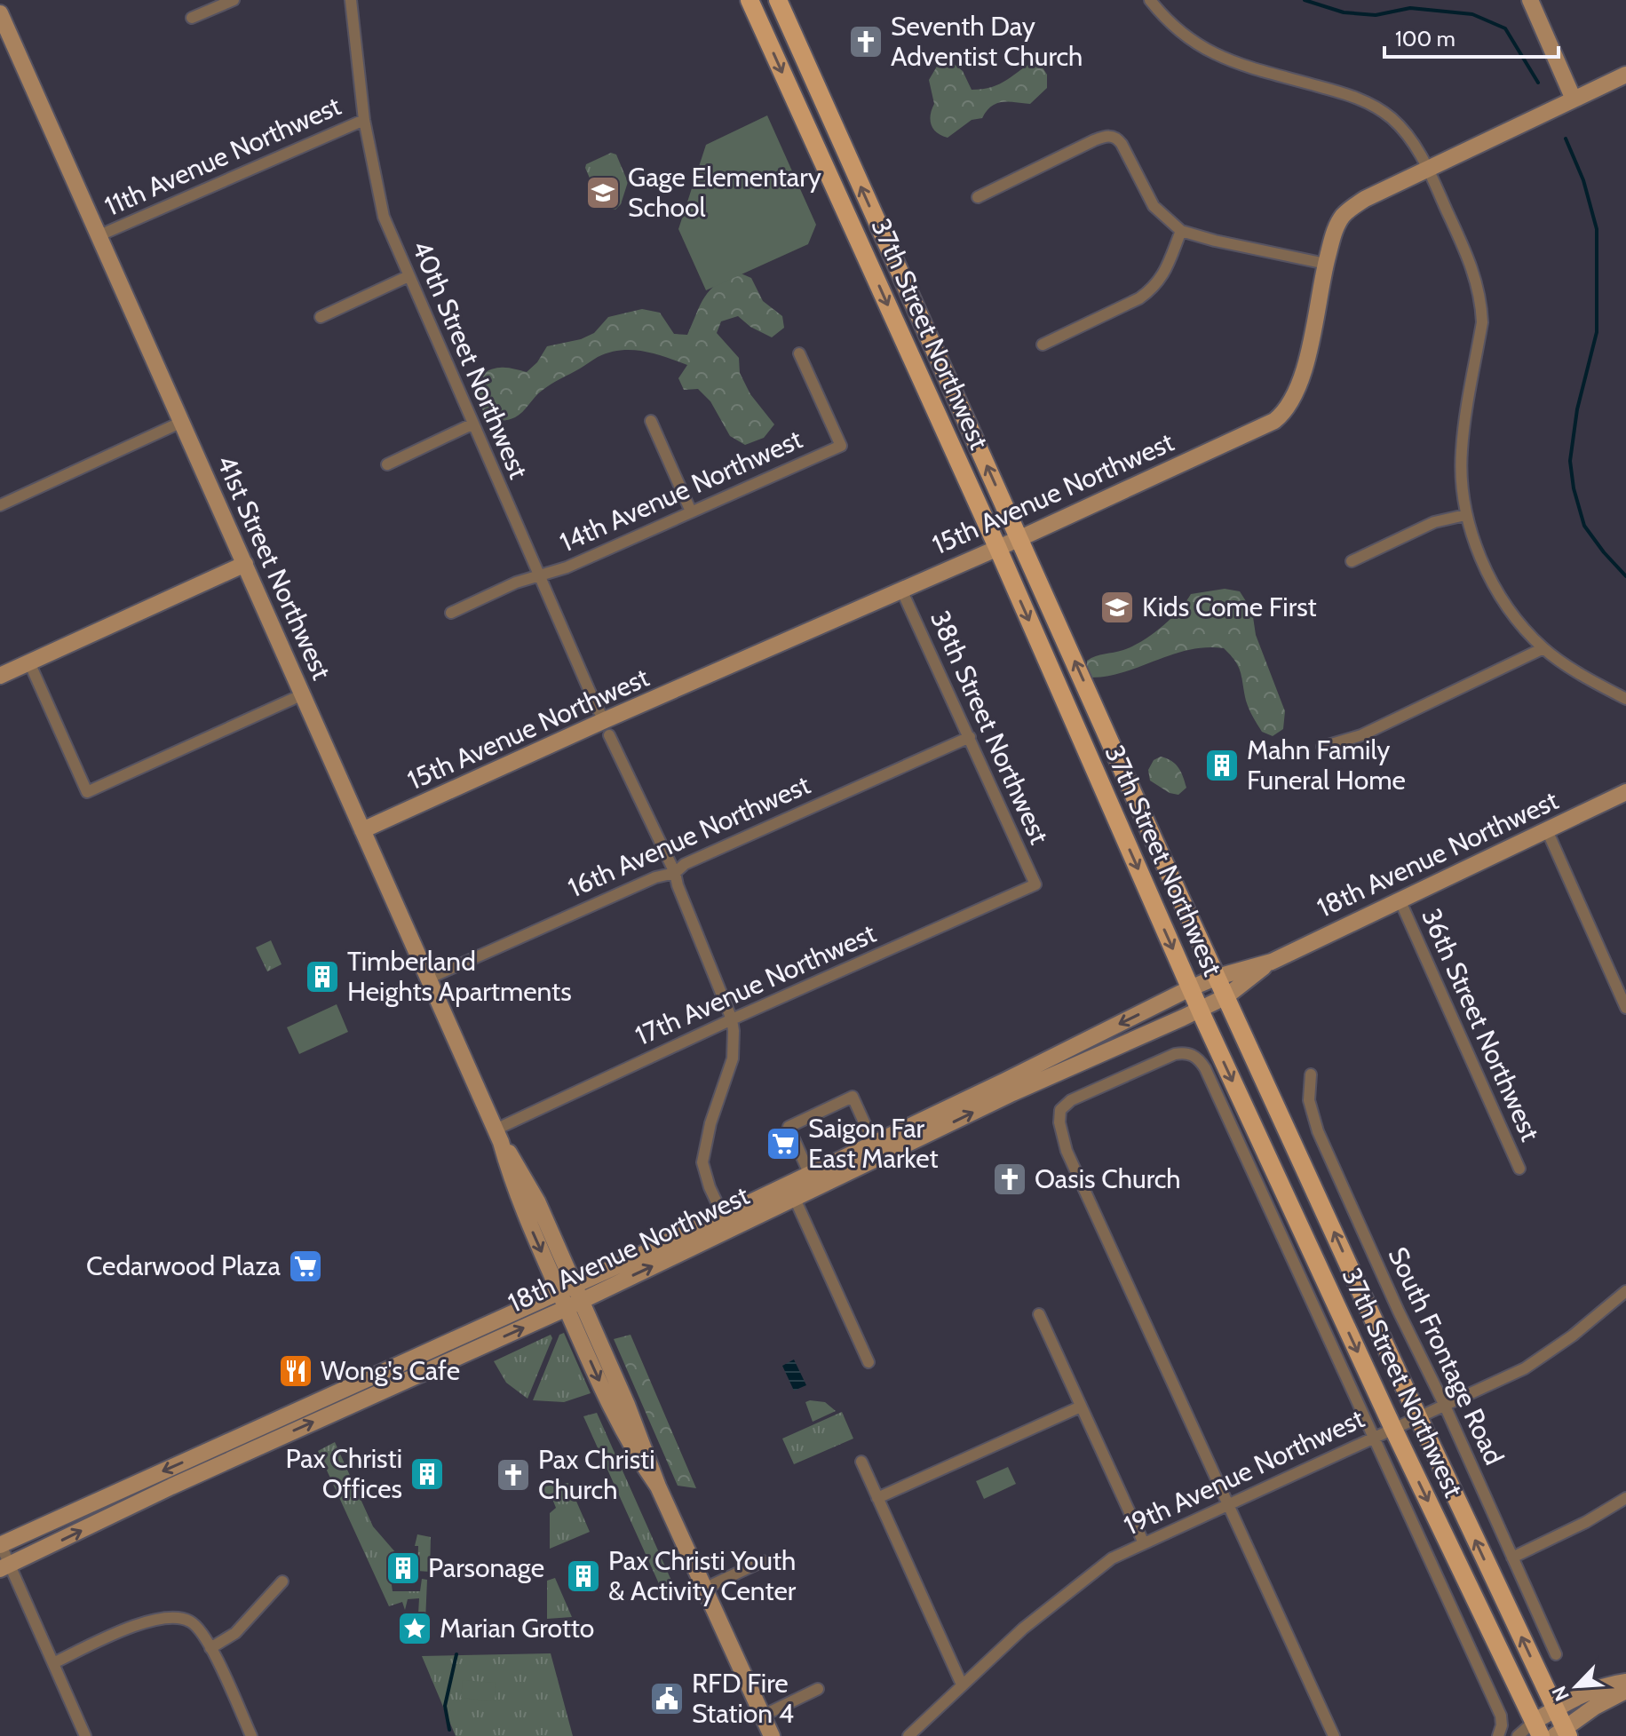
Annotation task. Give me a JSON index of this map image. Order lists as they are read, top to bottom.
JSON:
{
  "streets": {
    "main road": [
      "37th Street Northwest",
      "15th Avenue Northwest",
      "41st Street Northwest",
      "18th Avenue Northwest"
    ],
    "street": [
      "11th Avenue Northwest",
      "40th Street Northwest",
      "14th Avenue Northwest",
      "38th Street Northwest",
      "16th Avenue Northwest",
      "17th Avenue Northwest",
      "36th Street Northwest",
      "South Frontage Road",
      "19th Avenue Northwest"
    ]
  },
  "crossings": [
    ["11th Avenue Northwest", "40th Street Northwest"],
    ["11th Avenue Northwest", "41st Street Northwest"],
    ["37th Street Northwest", "15th Avenue Northwest"],
    ["37th Street Northwest", "18th Avenue Northwest"],
    ["37th Street Northwest", "19th Avenue Northwest"],
    ["40th Street Northwest", "14th Avenue Northwest"],
    ["40th Street Northwest", "15th Avenue Northwest"],
    ["40th Street Northwest", "16th Avenue Northwest"],
    ["40th Street Northwest", "18th Avenue Northwest"],
    ["40th Street Northwest", "17th Avenue Northwest"],
    ["15th Avenue Northwest", "41st Street Northwest"],
    ["15th Avenue Northwest", "38th Street Northwest"],
    ["41st Street Northwest", "16th Avenue Northwest"],
    ["41st Street Northwest", "18th Avenue Northwest"],
    ["41st Street Northwest", "17th Avenue Northwest"],
    ["38th Street Northwest", "16th Avenue Northwest"],
    ["38th Street Northwest", "17th Avenue Northwest"],
    ["18th Avenue Northwest", "36th Street Northwest"],
    ["South Frontage Road", "19th Avenue Northwest"]
  ],
  "places": {
    "church": ["Seventh Day Adventist Church", "Oasis Church", "Pax Christi Church"],
    "school or university": ["Gage Elementary School", "Kids Come First"],
    "building": [
      "Mahn Family Funeral Home",
      "Timberland Heights Apartments",
      "Pax Christi Offices",
      "Parsonage",
      "Pax Christi Youth & Activity Center"
    ],
    "supermarket": ["Saigon Far East Market", "Cedarwood Plaza"],
    "restaurant": ["Wong's Cafe"],
    "place": ["Marian Grotto"],
    "public building": ["RFD Fire Station 4"]
  },
  "scale_bar": "100 m",
  "north": "bottom left"
}
